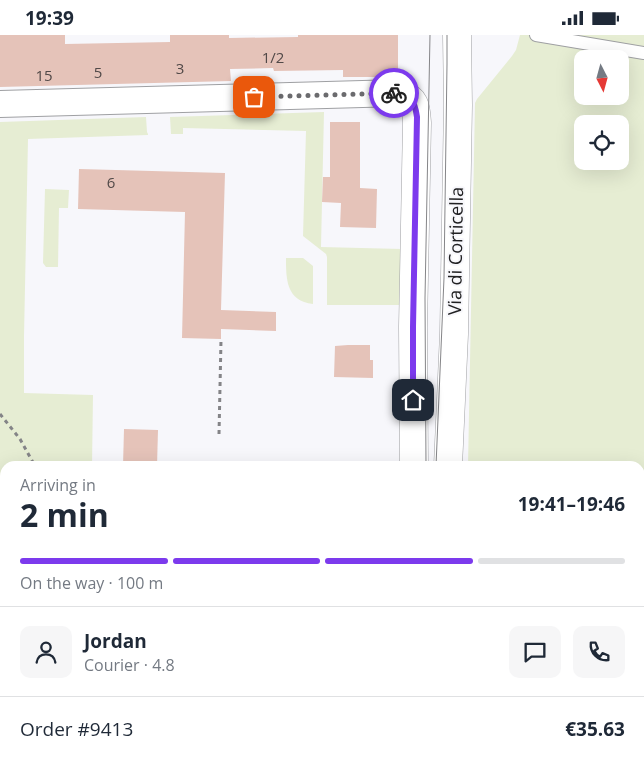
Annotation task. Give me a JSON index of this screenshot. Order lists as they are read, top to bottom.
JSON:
{
  "streets": {
    "main road": ["Via di Corticella"]
  },
  "house_numbers": [
    "1/2",
    "3",
    "5",
    "15",
    "6"
  ],
  "north": "bottom",
  "page": {
    "status": "19:39",
    "heading": ["2 min", "Arriving in", "19:41–19:46"],
    "panel": [
      "Jordan",
      "Courier · 4.8",
      "Order #9413",
      "€35.63"
    ],
    "bar": "On the way · 100 m"
  }
}
